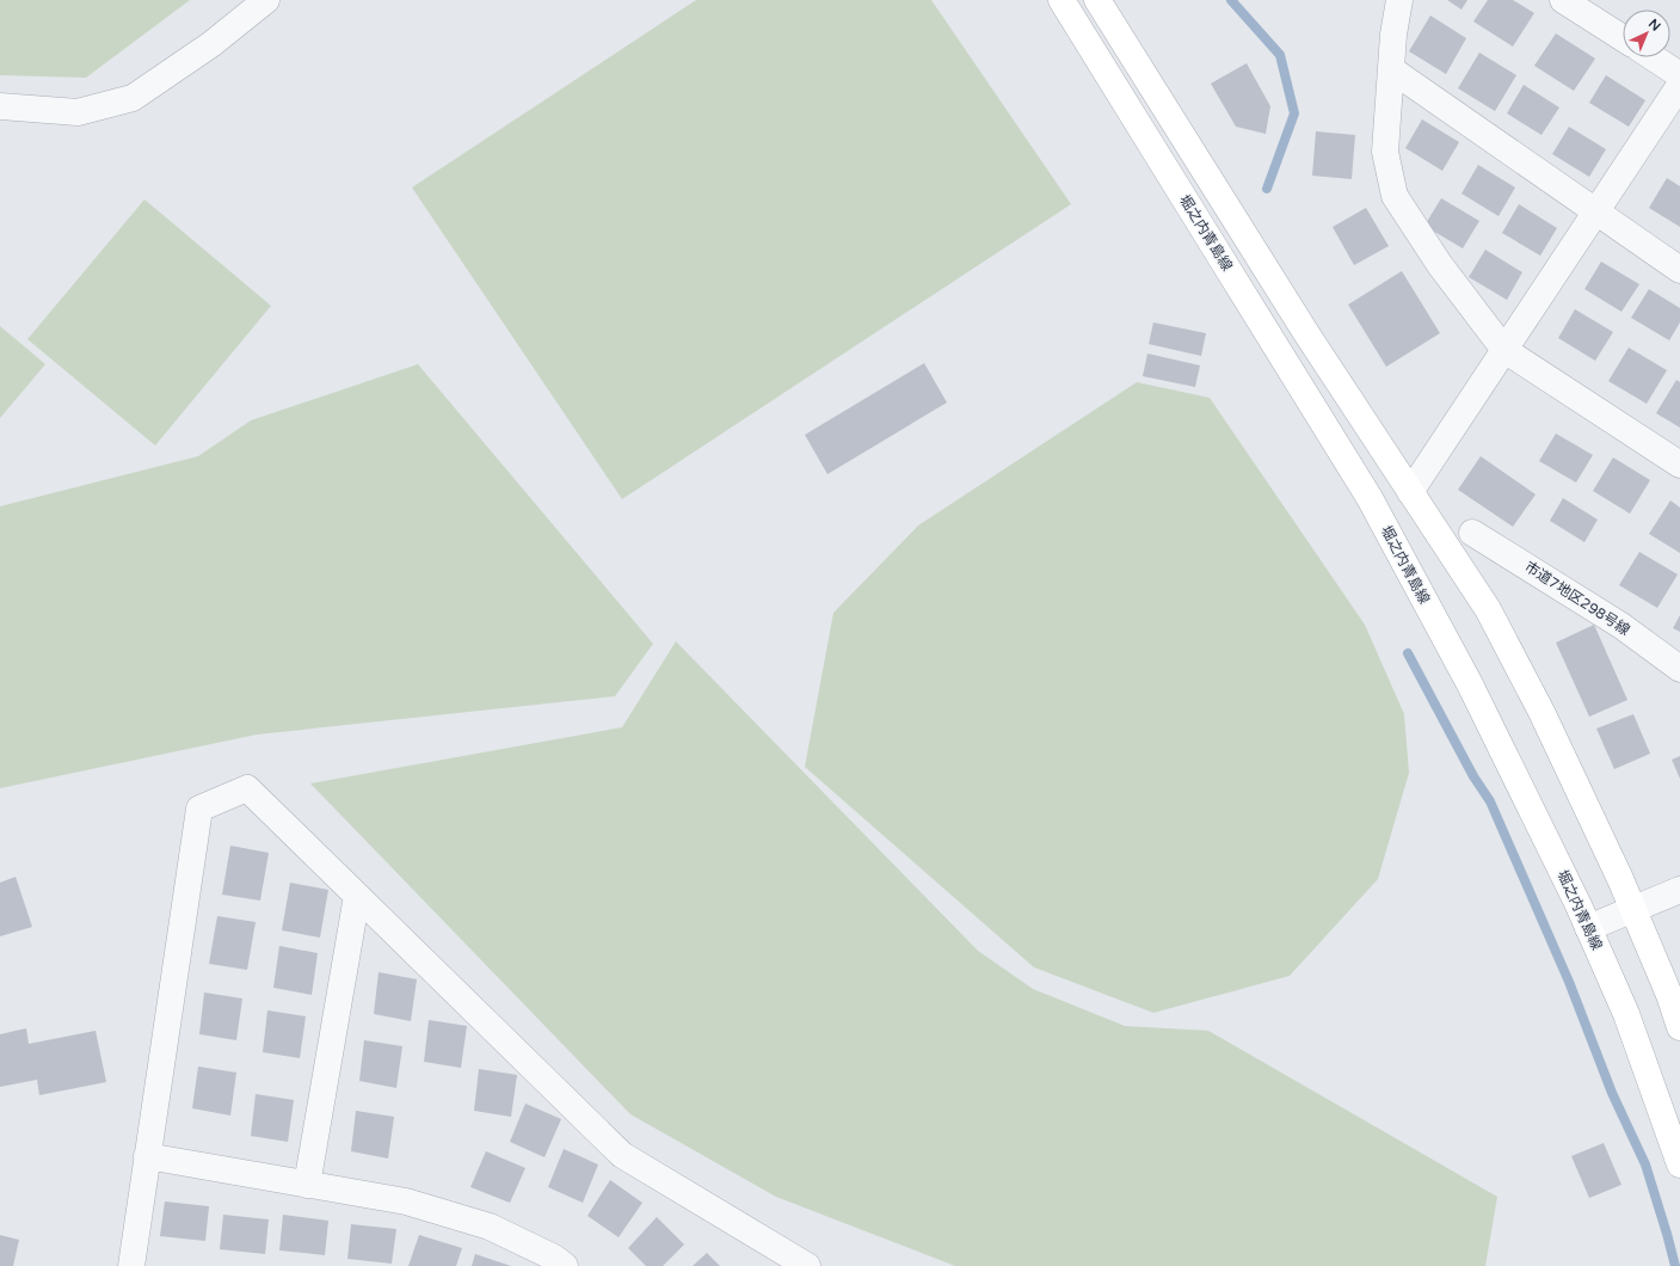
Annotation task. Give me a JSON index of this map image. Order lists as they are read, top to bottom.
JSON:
{
  "streets": {
    "main road": ["堀之内青島線"],
    "street": ["市道7地区298号線"]
  },
  "north": "top right"
}
